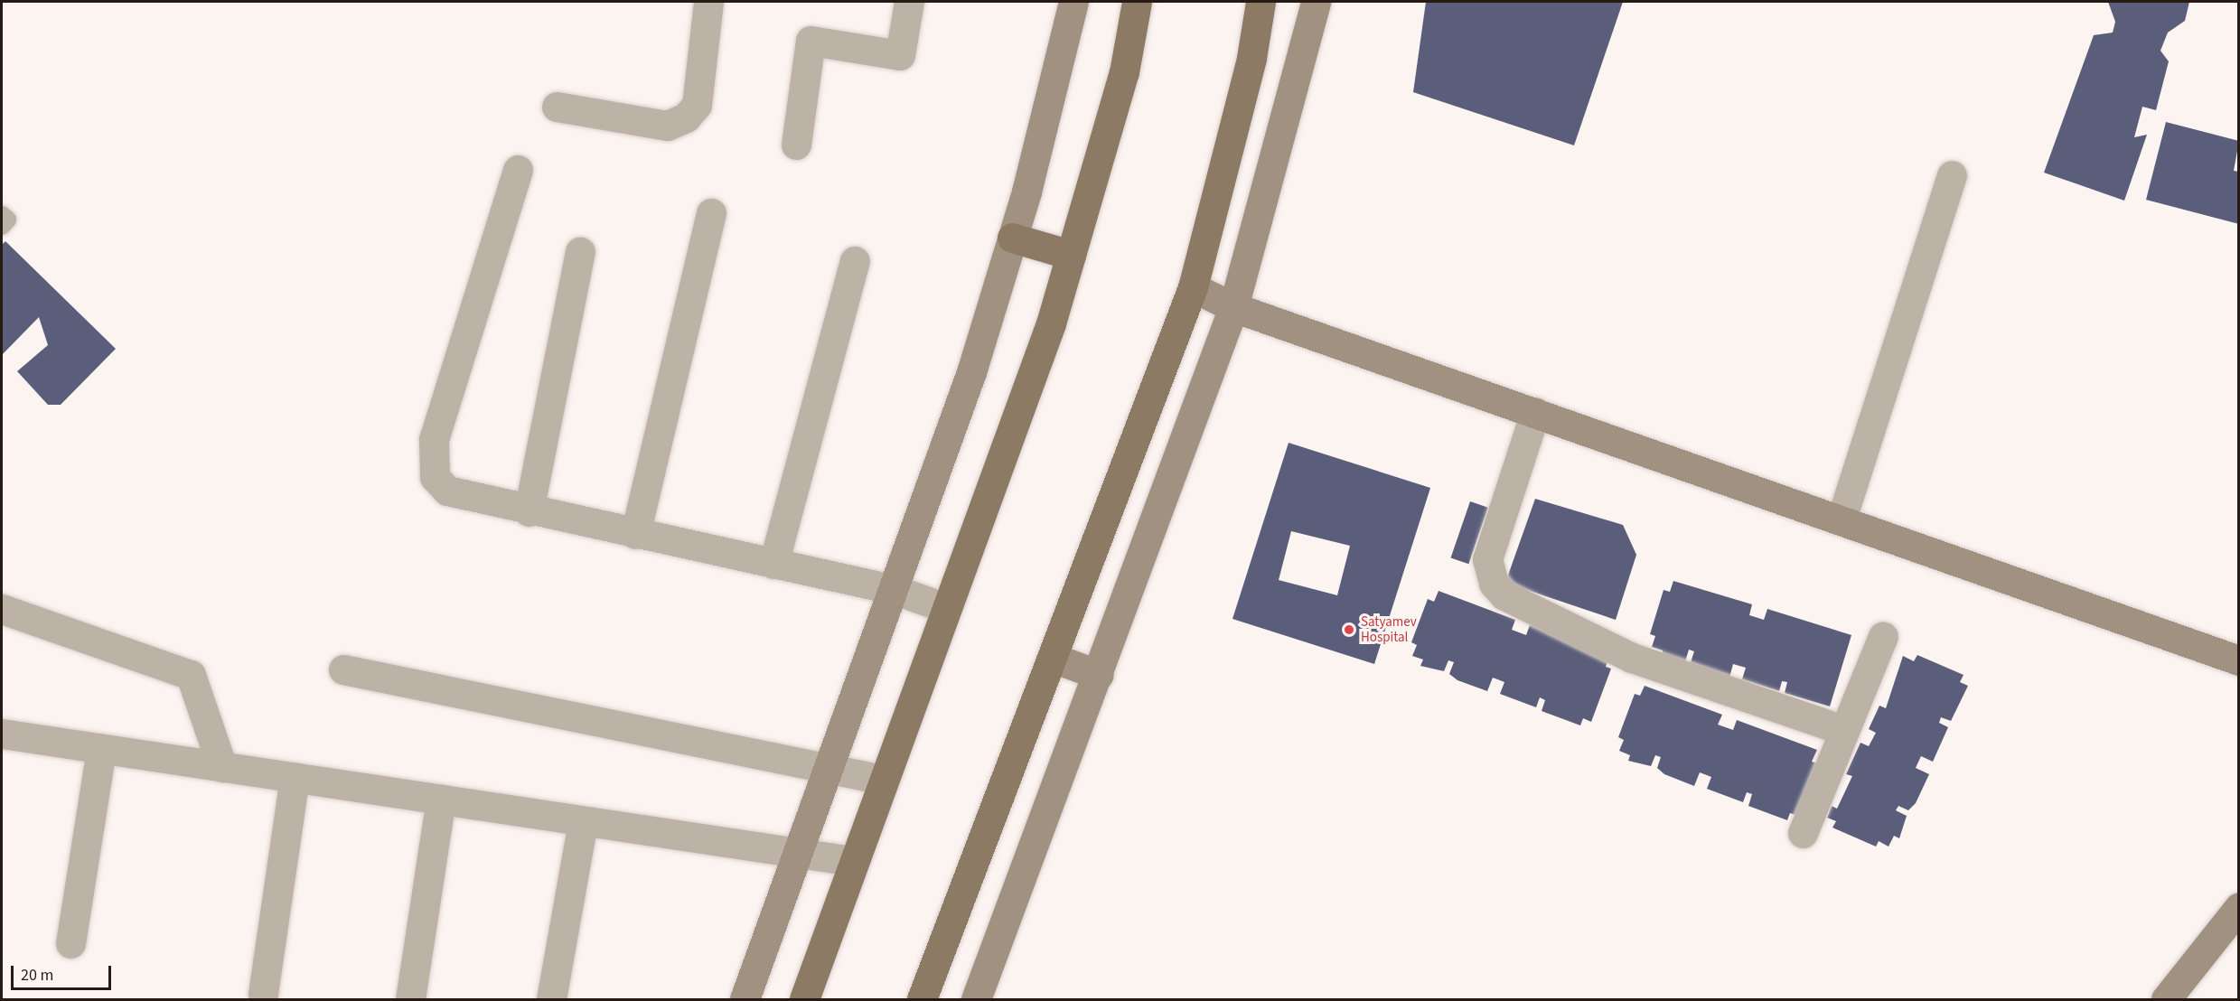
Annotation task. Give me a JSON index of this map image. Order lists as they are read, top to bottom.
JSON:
{
  "places": ["Satyamev Hospital"],
  "scale_bar": "20 m"
}
